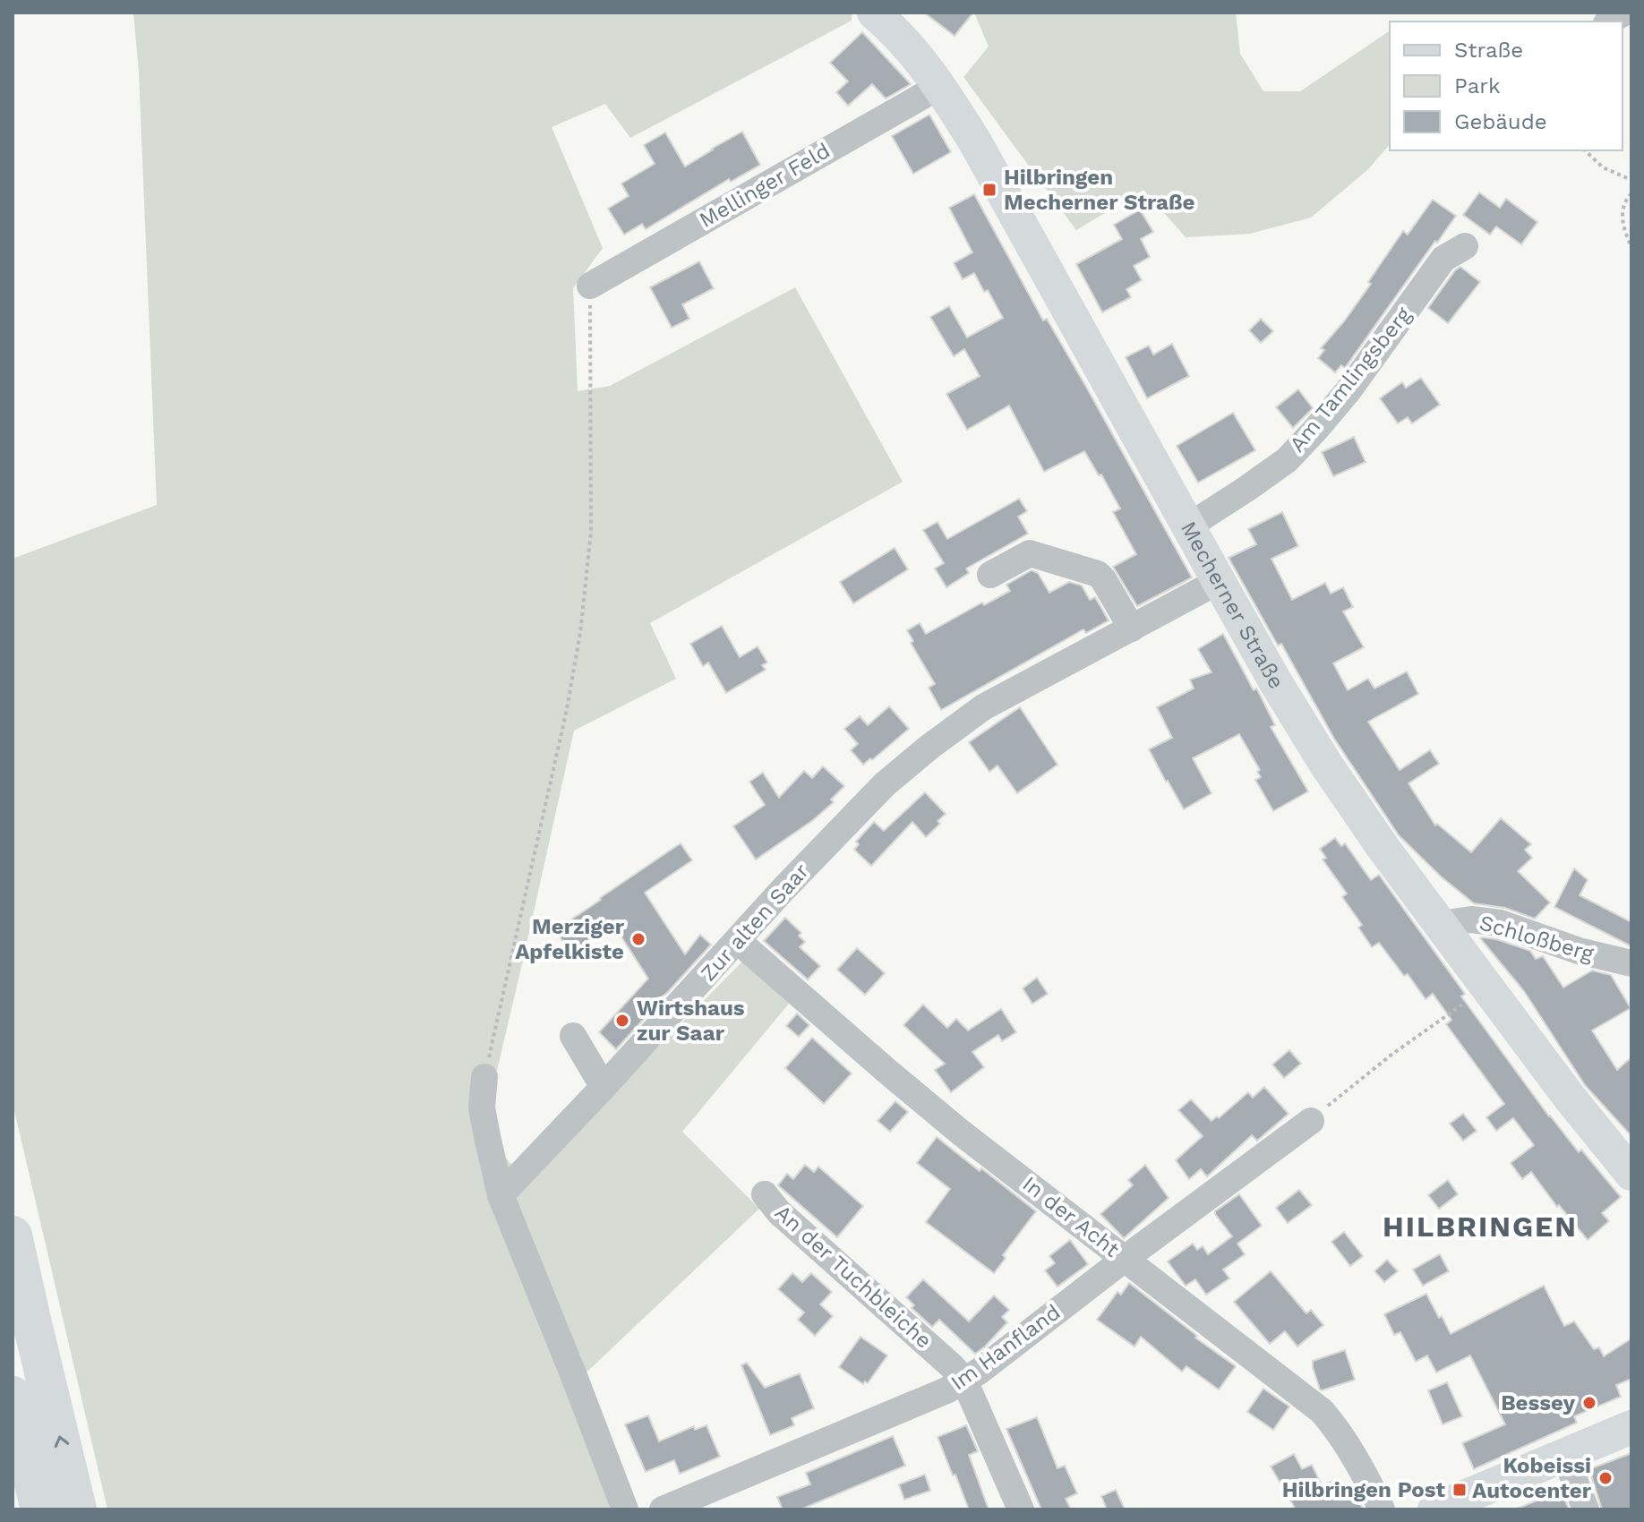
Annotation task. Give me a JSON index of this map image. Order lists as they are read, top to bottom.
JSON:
{
  "streets": {
    "main road": ["Mecherner Straße"],
    "street": [
      "Mellinger Feld",
      "Am Tamlingsberg",
      "Zur alten Saar",
      "Schloßberg",
      "In der Acht",
      "An der Tuchbleiche",
      "Im Hanfland"
    ]
  },
  "crossings": [
    ["Mellinger Feld", "Mecherner Straße"],
    ["Am Tamlingsberg", "Mecherner Straße"],
    ["Mecherner Straße", "Zur alten Saar"],
    ["Mecherner Straße", "Schloßberg"],
    ["Zur alten Saar", "In der Acht"],
    ["In der Acht", "Im Hanfland"],
    ["An der Tuchbleiche", "Im Hanfland"]
  ],
  "districts": ["HILBRINGEN"],
  "places": {
    "transit": ["Hilbringen Mecherner Straße", "Hilbringen Post"],
    "other": [
      "Merziger Apfelkiste",
      "Wirtshaus zur Saar",
      "Bessey",
      "Kobeissi Autocenter"
    ]
  },
  "legend": ["Straße", "Park", "Gebäude"]
}
